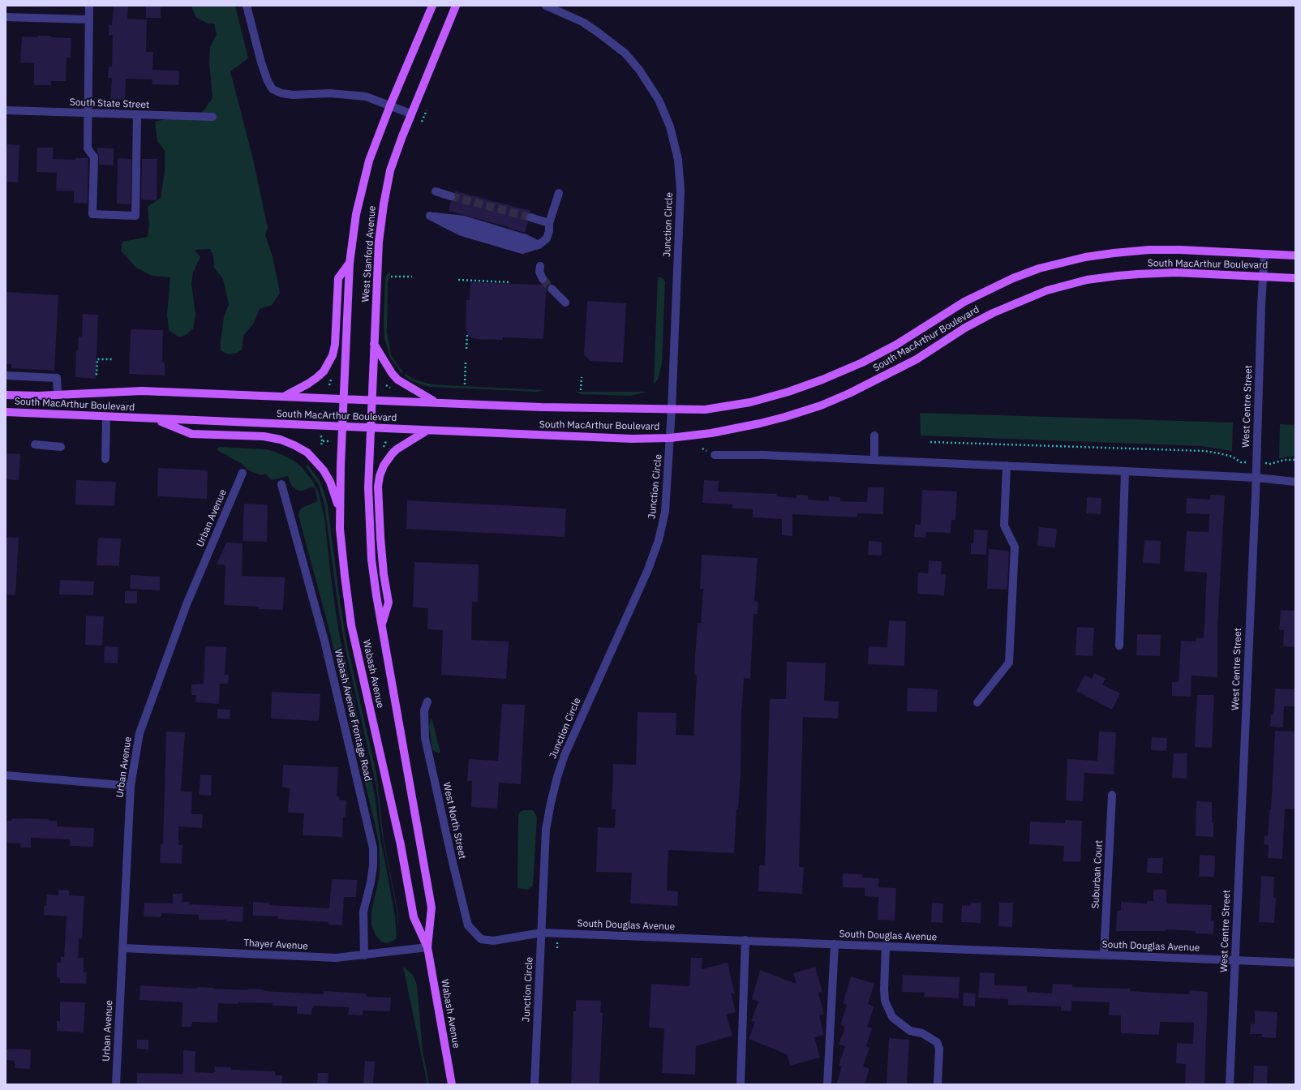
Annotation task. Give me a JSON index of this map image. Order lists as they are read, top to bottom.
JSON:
{
  "streets": {
    "main road": ["West Stanford Avenue", "South MacArthur Boulevard", "Wabash Avenue"],
    "street": [
      "South State Street",
      "Junction Circle",
      "West Centre Street",
      "Urban Avenue",
      "Wabash Avenue Frontage Road",
      "West North Street",
      "Suburban Court",
      "South Douglas Avenue",
      "Thayer Avenue"
    ]
  },
  "crossings": [
    ["Junction Circle", "South MacArthur Boulevard"],
    ["Junction Circle", "South Douglas Avenue"],
    ["West Stanford Avenue", "South MacArthur Boulevard"],
    ["West Stanford Avenue", "Wabash Avenue"],
    ["South MacArthur Boulevard", "West Centre Street"],
    ["South MacArthur Boulevard", "Wabash Avenue"],
    ["West Centre Street", "South Douglas Avenue"],
    ["Urban Avenue", "Thayer Avenue"],
    ["Wabash Avenue", "Thayer Avenue"],
    ["Wabash Avenue Frontage Road", "Thayer Avenue"],
    ["West North Street", "South Douglas Avenue"],
    ["Suburban Court", "South Douglas Avenue"]
  ]
}
